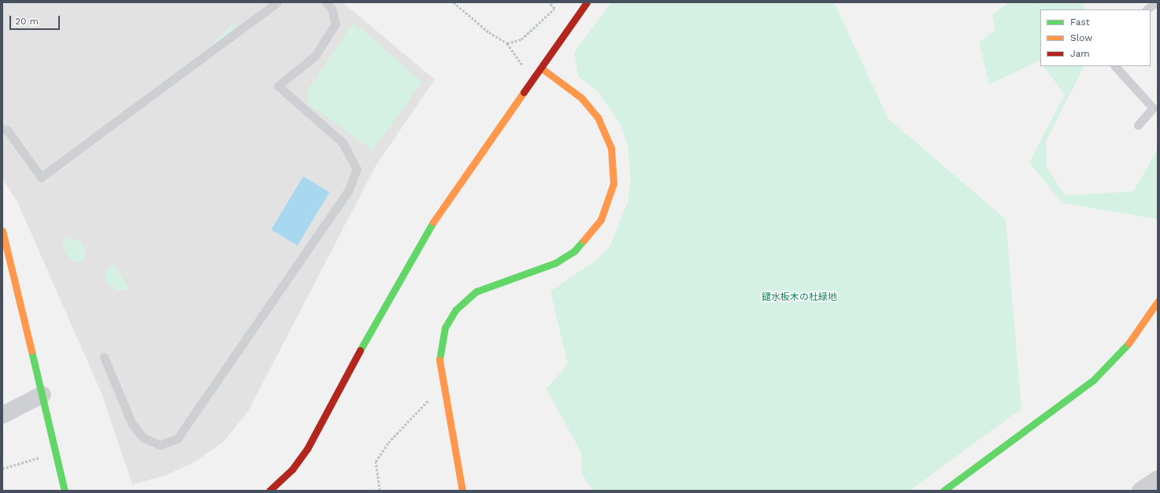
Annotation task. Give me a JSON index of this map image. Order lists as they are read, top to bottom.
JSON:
{
  "parks": ["鑓水板木の杜緑地"],
  "legend": ["Fast", "Slow", "Jam"],
  "scale_bar": "20 m"
}
